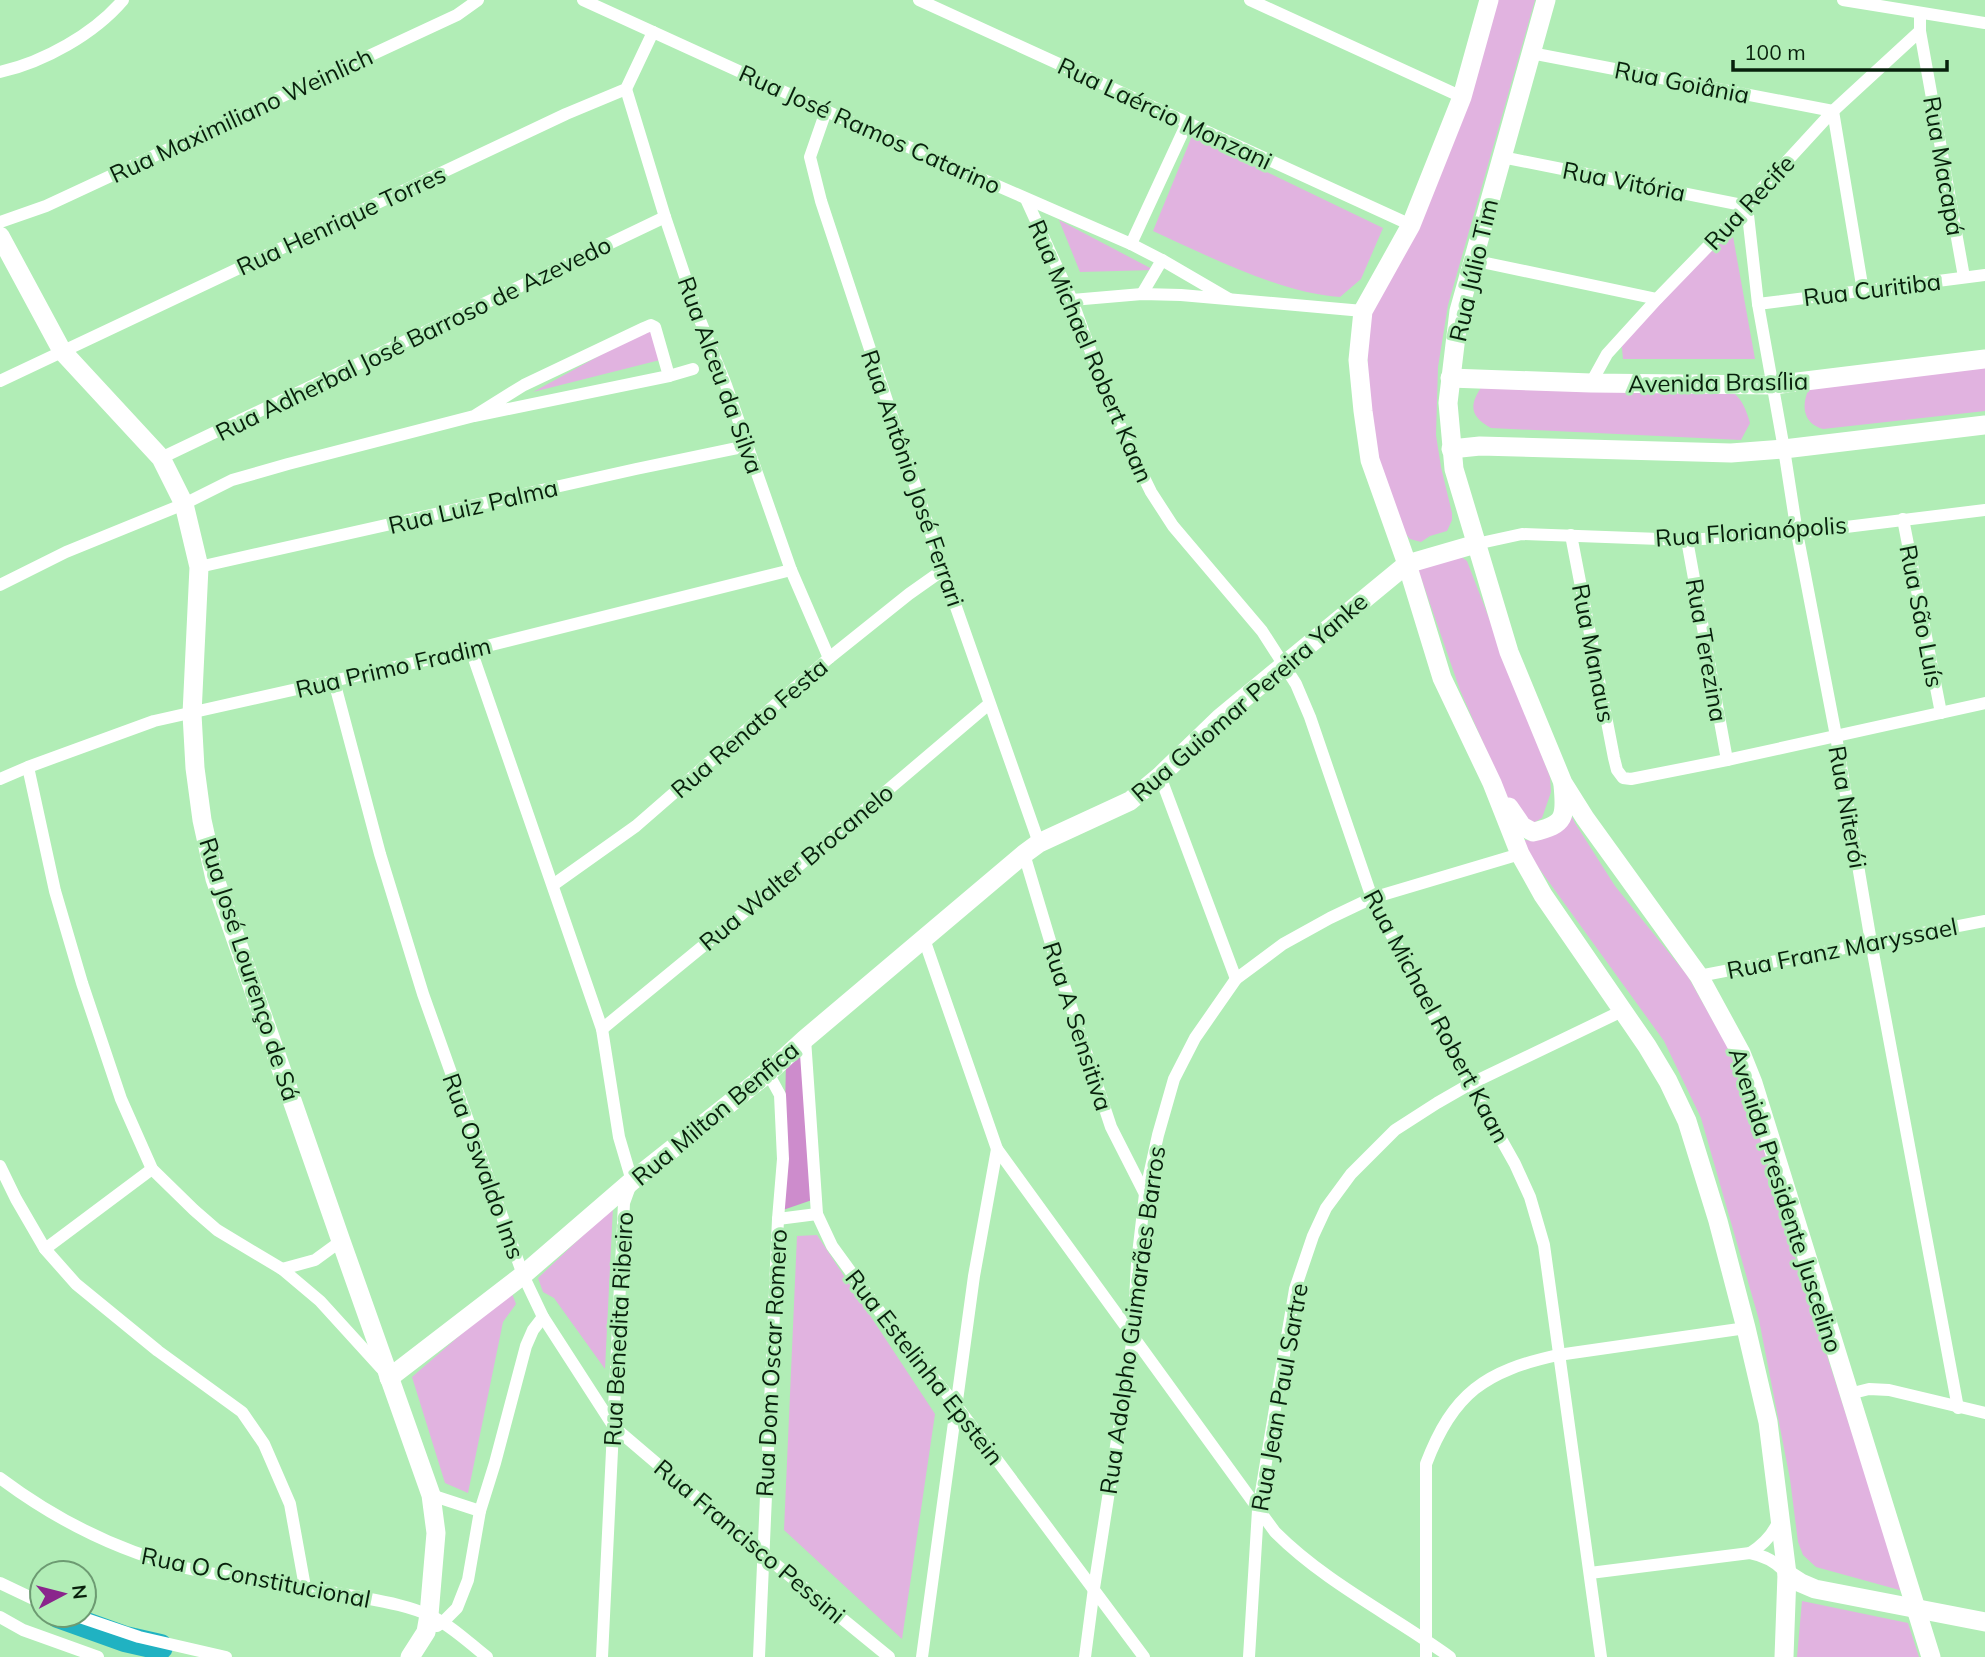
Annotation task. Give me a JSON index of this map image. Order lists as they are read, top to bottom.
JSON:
{
  "streets": {
    "main road": [
      "Rua Júlio Tim",
      "Avenida Brasília",
      "Rua Guiomar Pereira Yanke",
      "Rua José Lourenço de Sá",
      "Rua Milton Benfica",
      "Avenida Presidente Juscelino"
    ],
    "street": [
      "Rua Goiânia",
      "Rua Laércio Monzani",
      "Rua Maximiliano Weinlich",
      "Rua José Ramos Catarino",
      "Rua Macapá",
      "Rua Vitória",
      "Rua Recife",
      "Rua Henrique Torres",
      "Rua Curitiba",
      "Rua Adherbal José Barroso de Azevedo",
      "Rua Michael Robert Kaan",
      "Rua Alceu da Silva",
      "Rua Antônio José Ferrari",
      "Rua Luiz Palma",
      "Rua Florianópolis",
      "Rua São Luís",
      "Rua Terezina",
      "Rua Manaus",
      "Rua Primo Fradim",
      "Rua Renato Festa",
      "Rua Niterói",
      "Rua Walter Brocanelo",
      "Rua Franz Maryssael",
      "Rua A Sensitiva",
      "Rua Oswaldo Ims",
      "Rua Adolpho Guimarães Barros",
      "Rua Benedita Ribeiro",
      "Rua Dom Oscar Romero",
      "Rua Estelinha Epstein",
      "Rua Jean Paul Sartre",
      "Rua Francisco Pessini",
      "Rua O Constitucional"
    ]
  },
  "crossings": [
    ["Rua Goiânia", "Rua Recife"],
    ["Rua Goiânia", "Rua Júlio Tim"],
    ["Rua José Ramos Catarino", "Rua Michael Robert Kaan"],
    ["Rua José Ramos Catarino", "Rua Antônio José Ferrari"],
    ["Rua Macapá", "Rua Recife"],
    ["Rua Macapá", "Rua Curitiba"],
    ["Rua Vitória", "Rua Recife"],
    ["Rua Vitória", "Rua Júlio Tim"],
    ["Rua Vitória", "Rua Niterói"],
    ["Rua Recife", "Avenida Brasília"],
    ["Rua Recife", "Rua Niterói"],
    ["Rua Henrique Torres", "Rua Alceu da Silva"],
    ["Rua Henrique Torres", "Rua José Lourenço de Sá"],
    ["Rua Júlio Tim", "Avenida Brasília"],
    ["Rua Júlio Tim", "Rua Florianópolis"],
    ["Rua Júlio Tim", "Rua Guiomar Pereira Yanke"],
    ["Rua Júlio Tim", "Avenida Presidente Juscelino"],
    ["Rua Curitiba", "Rua Niterói"],
    ["Rua Adherbal José Barroso de Azevedo", "Rua Alceu da Silva"],
    ["Rua Adherbal José Barroso de Azevedo", "Rua José Lourenço de Sá"],
    ["Rua Michael Robert Kaan", "Rua Guiomar Pereira Yanke"],
    ["Rua Michael Robert Kaan", "Rua Adolpho Guimarães Barros"],
    ["Rua Michael Robert Kaan", "Rua Jean Paul Sartre"],
    ["Rua Alceu da Silva", "Rua Luiz Palma"],
    ["Rua Alceu da Silva", "Rua Primo Fradim"],
    ["Rua Alceu da Silva", "Rua Renato Festa"],
    ["Avenida Brasília", "Rua Niterói"],
    ["Rua Antônio José Ferrari", "Rua Guiomar Pereira Yanke"],
    ["Rua Antônio José Ferrari", "Rua Renato Festa"],
    ["Rua Antônio José Ferrari", "Rua Walter Brocanelo"],
    ["Rua Antônio José Ferrari", "Rua A Sensitiva"],
    ["Rua Antônio José Ferrari", "Rua Milton Benfica"],
    ["Rua Luiz Palma", "Rua José Lourenço de Sá"],
    ["Rua Florianópolis", "Rua São Luís"],
    ["Rua Florianópolis", "Rua Terezina"],
    ["Rua Florianópolis", "Rua Manaus"],
    ["Rua Florianópolis", "Rua Guiomar Pereira Yanke"],
    ["Rua Florianópolis", "Rua Niterói"],
    ["Rua Florianópolis", "Avenida Presidente Juscelino"],
    ["Rua Terezina", "Rua Manaus"],
    ["Rua Primo Fradim", "Rua José Lourenço de Sá"],
    ["Rua Primo Fradim", "Rua Oswaldo Ims"],
    ["Rua Primo Fradim", "Rua Benedita Ribeiro"],
    ["Rua Guiomar Pereira Yanke", "Rua A Sensitiva"],
    ["Rua Guiomar Pereira Yanke", "Rua Milton Benfica"],
    ["Rua Guiomar Pereira Yanke", "Avenida Presidente Juscelino"],
    ["Rua Renato Festa", "Rua Benedita Ribeiro"],
    ["Rua Niterói", "Rua Franz Maryssael"],
    ["Rua Walter Brocanelo", "Rua Benedita Ribeiro"],
    ["Rua Franz Maryssael", "Avenida Presidente Juscelino"],
    ["Rua José Lourenço de Sá", "Rua Milton Benfica"],
    ["Rua José Lourenço de Sá", "Rua O Constitucional"],
    ["Rua A Sensitiva", "Rua Milton Benfica"],
    ["Rua A Sensitiva", "Rua Adolpho Guimarães Barros"],
    ["Rua Milton Benfica", "Rua Oswaldo Ims"],
    ["Rua Milton Benfica", "Rua Benedita Ribeiro"],
    ["Rua Milton Benfica", "Rua Dom Oscar Romero"],
    ["Rua Milton Benfica", "Rua Estelinha Epstein"],
    ["Rua Oswaldo Ims", "Rua Francisco Pessini"],
    ["Rua Adolpho Guimarães Barros", "Rua Estelinha Epstein"],
    ["Rua Benedita Ribeiro", "Rua Francisco Pessini"],
    ["Rua Dom Oscar Romero", "Rua Francisco Pessini"]
  ],
  "scale_bar": "100 m",
  "north": "right"
}
